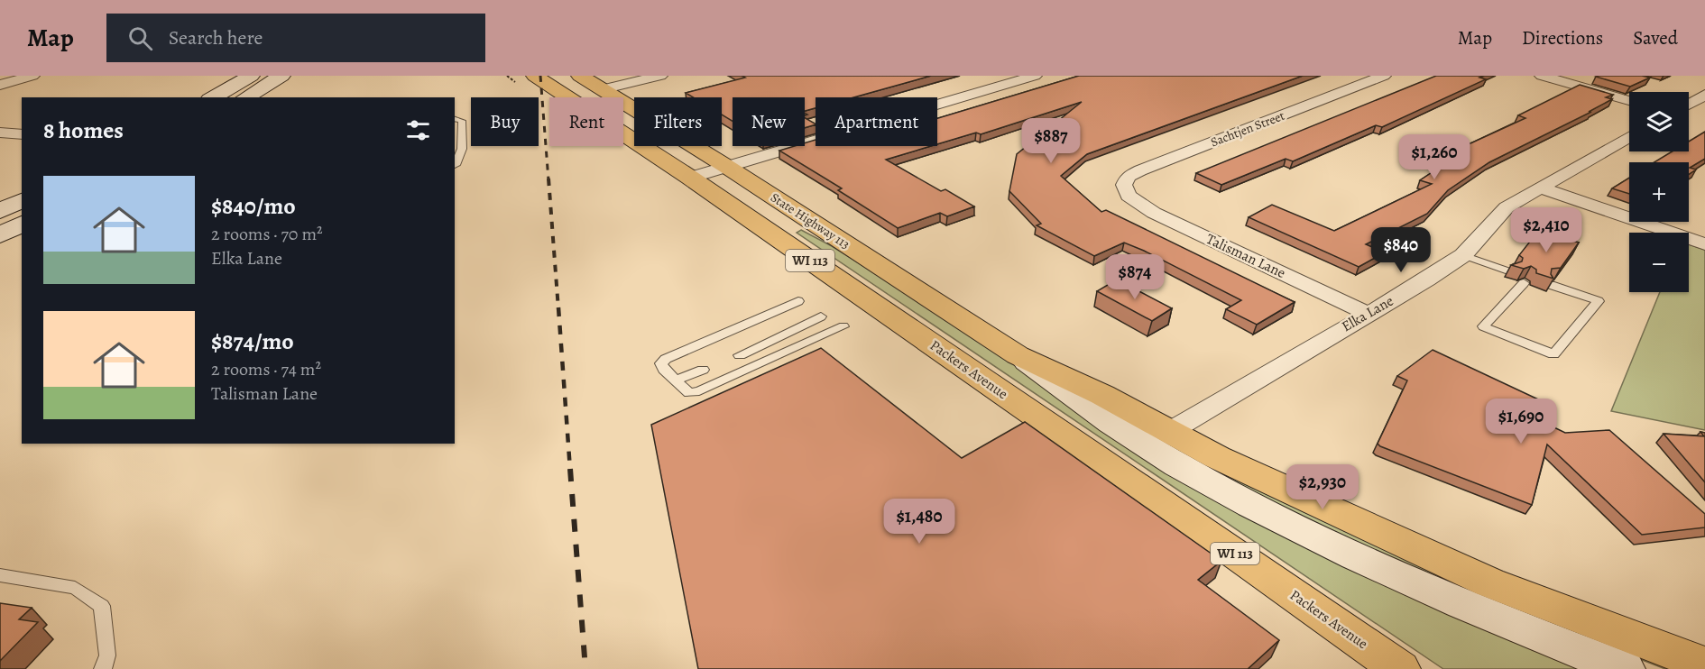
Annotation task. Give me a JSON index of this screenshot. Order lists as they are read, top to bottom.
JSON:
{
  "streets": {
    "main road": ["State Highway 113", "WI 113", "Packers Avenue"],
    "street": ["Sachtjen Street", "Talisman Lane", "Elka Lane"]
  },
  "crossings": [
    ["Sachtjen Street", "Talisman Lane"],
    ["State Highway 113", "WI 113"],
    ["Talisman Lane", "Elka Lane"],
    ["WI 113", "Elka Lane"]
  ],
  "page": {
    "header": "Map",
    "search": "Search here",
    "nav": ["Map", "Directions", "Saved"],
    "map_buttons": ["+", "−"],
    "chip": [
      "Buy",
      "Rent",
      "Filters",
      "New",
      "Apartment"
    ],
    "heading": "8 homes",
    "price": [
      "$887",
      "$1,260",
      "$2,410",
      "$840",
      "$874",
      "$1,690",
      "$2,930",
      "$1,480"
    ],
    "list": [
      {
        "name": "$840/mo",
        "note": "2 rooms · 70 m² · Elka Lane"
      },
      {
        "name": "$874/mo",
        "note": "2 rooms · 74 m² · Talisman Lane"
      }
    ]
  }
}
